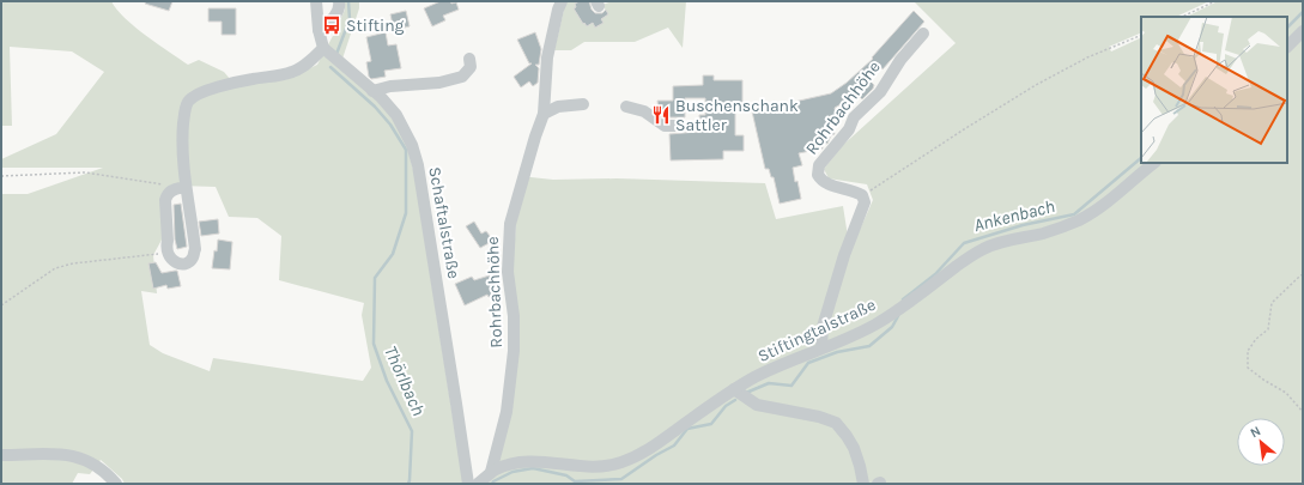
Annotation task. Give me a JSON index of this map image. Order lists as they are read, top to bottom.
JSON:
{
  "streets": {
    "street": ["Rohrbachhöhe", "Schaftalstraße", "Stiftingtalstraße"]
  },
  "crossings": [
    ["Rohrbachhöhe", "Stiftingtalstraße"]
  ],
  "water": ["Ankenbach", "Thörlbach"],
  "places": {
    "bus stop": ["Stifting"],
    "restaurant": ["Buschenschank Sattler"]
  },
  "north": "top left"
}
